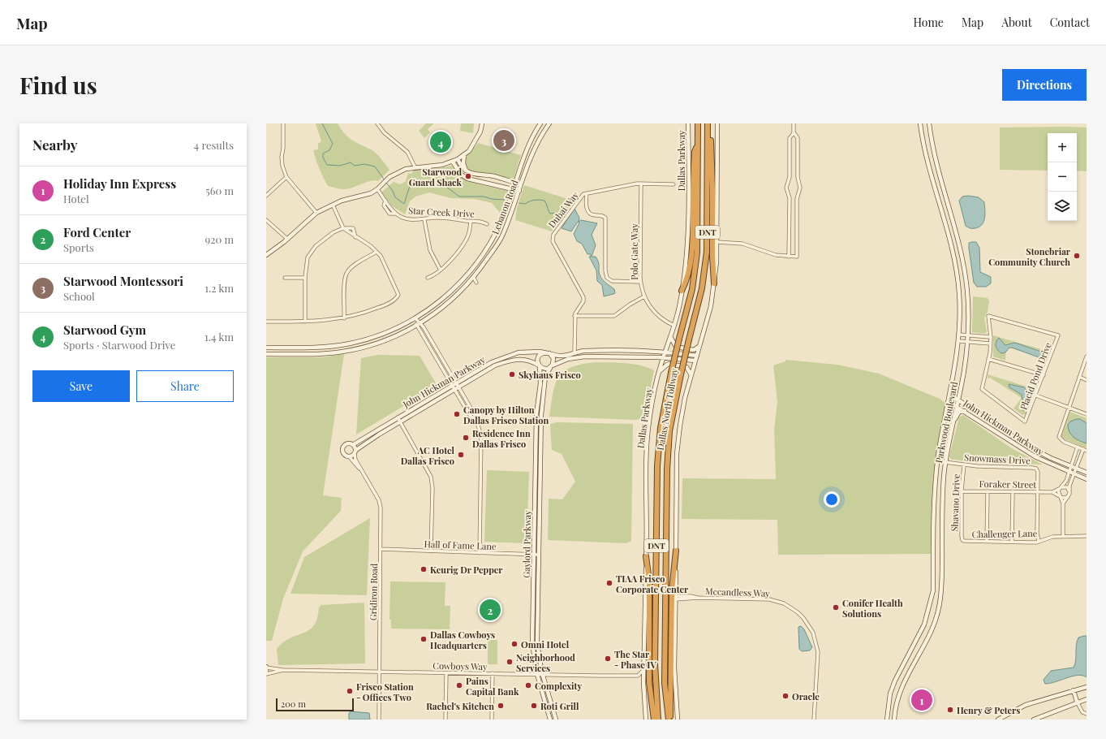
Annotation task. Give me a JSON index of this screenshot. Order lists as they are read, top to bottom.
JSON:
{
  "streets": {
    "highway": ["DNT", "Dallas North Tollway"],
    "main road": [
      "Dallas Parkway",
      "Lebanon Road",
      "John Hickman Parkway",
      "Parkwood Boulevard",
      "Gaylord Parkway"
    ],
    "street": [
      "Dubai Way",
      "Star Creek Drive",
      "Polo Gate Way",
      "Placid Pond Drive",
      "Snowmass Drive",
      "Foraker Street",
      "Shavano Drive",
      "Challenger Lane",
      "Hall of Fame Lane",
      "Gridiron Road",
      "Mccandless Way",
      "Cowboys Way"
    ]
  },
  "crossings": [
    ["Dallas Parkway", "Polo Gate Way"],
    ["Dallas Parkway", "John Hickman Parkway"],
    ["Dubai Way", "Polo Gate Way"],
    ["John Hickman Parkway", "Parkwood Boulevard"],
    ["John Hickman Parkway", "Gaylord Parkway"],
    ["John Hickman Parkway", "Gridiron Road"],
    ["Parkwood Boulevard", "Snowmass Drive"],
    ["Snowmass Drive", "Foraker Street"],
    ["Snowmass Drive", "Shavano Drive"],
    ["Foraker Street", "Shavano Drive"],
    ["Shavano Drive", "Challenger Lane"],
    ["Gaylord Parkway", "Hall of Fame Lane"],
    ["Gaylord Parkway", "Cowboys Way"],
    ["Hall of Fame Lane", "Gridiron Road"],
    ["Gridiron Road", "Cowboys Way"]
  ],
  "places": [
    "Starwood Guard Shack",
    "Stonebriar Community Church",
    "Skyhaus Frisco",
    "Canopy by Hilton Dallas Frisco Station",
    "Residence Inn Dallas Frisco",
    "AC Hotel Dallas Frisco",
    "Keurig Dr Pepper",
    "TIAA Frisco Corporate Center",
    "Conifer Health Solutions",
    "Dallas Cowboys Headquarters",
    "Omni Hotel",
    "The Star - Phase IV",
    "Neighborhood Services",
    "Pains Capital Bank",
    "Complexity",
    "Frisco Station - Offices Two",
    "Oracle",
    "Rachel's Kitchen",
    "Roti Grill",
    "Henry & Peters"
  ],
  "scale_bar": "200 m",
  "page": {
    "header": "Map",
    "nav": [
      "Home",
      "Map",
      "About",
      "Contact"
    ],
    "buttons": [
      "Directions",
      ["Save", "Share"]
    ],
    "title": "Find us",
    "heading": ["Nearby", "4 results"],
    "pins": [
      "3",
      "4",
      "2",
      "1"
    ],
    "map_buttons": ["+", "−"],
    "list": [
      {
        "mark": "1",
        "name": "Holiday Inn Express",
        "note": "Hotel",
        "value": "560 m"
      },
      {
        "mark": "2",
        "name": "Ford Center",
        "note": "Sports",
        "value": "920 m"
      },
      {
        "mark": "3",
        "name": "Starwood Montessori",
        "note": "School",
        "value": "1.2 km"
      },
      {
        "mark": "4",
        "name": "Starwood Gym",
        "note": "Sports · Starwood Drive",
        "value": "1.4 km"
      }
    ],
    "scale": "200 m"
  }
}
